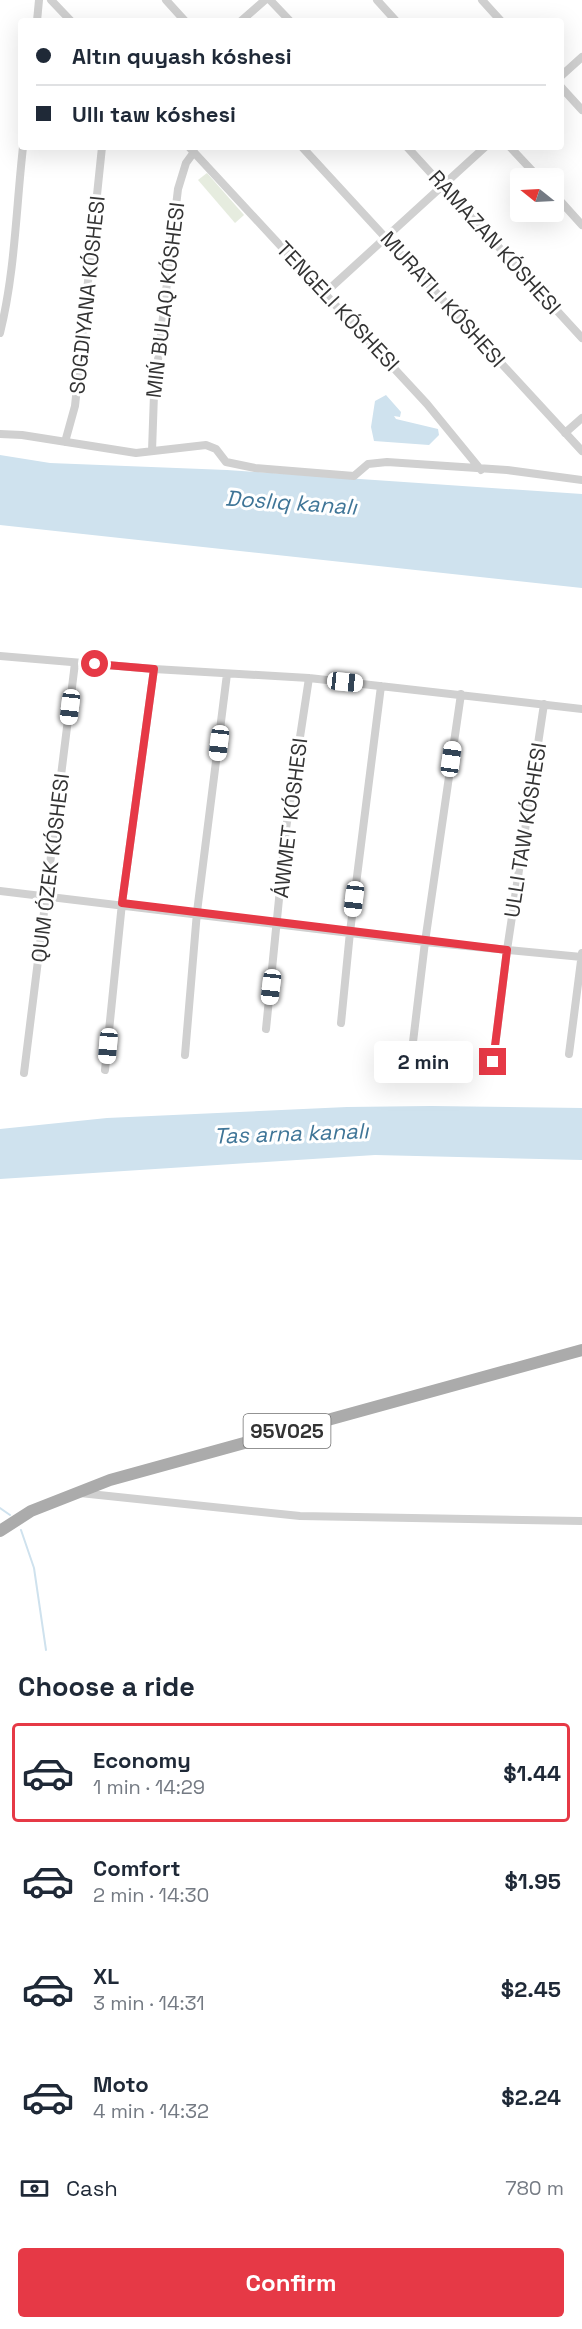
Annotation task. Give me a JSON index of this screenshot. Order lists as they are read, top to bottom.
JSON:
{
  "streets": {
    "main road": ["95V025"],
    "street": [
      "RAMAZAN KÓSHESI",
      "SOGDIYANA KÓSHESI",
      "TENGELI KÓSHESI",
      "ÁWMET KÓSHESI",
      "QUM ÓZEK KÓSHESI"
    ]
  },
  "water": ["Doslıq kanalı", "Tas arna kanalı"],
  "north": "left",
  "page": {
    "banner": ["Altın quyash kóshesi", "Ullı taw kóshesi"],
    "bubble": "2 min",
    "heading": "Choose a ride",
    "list": [
      {
        "name": "Economy",
        "note": "1 min · 14:29",
        "value": "$1.44"
      },
      {
        "name": "Comfort",
        "note": "2 min · 14:30",
        "value": "$1.95"
      },
      {
        "name": "XL",
        "note": "3 min · 14:31",
        "value": "$2.45"
      },
      {
        "name": "Moto",
        "note": "4 min · 14:32",
        "value": "$2.24"
      }
    ],
    "pay": ["Cash", "780 m"],
    "buttons": "Confirm"
  }
}
